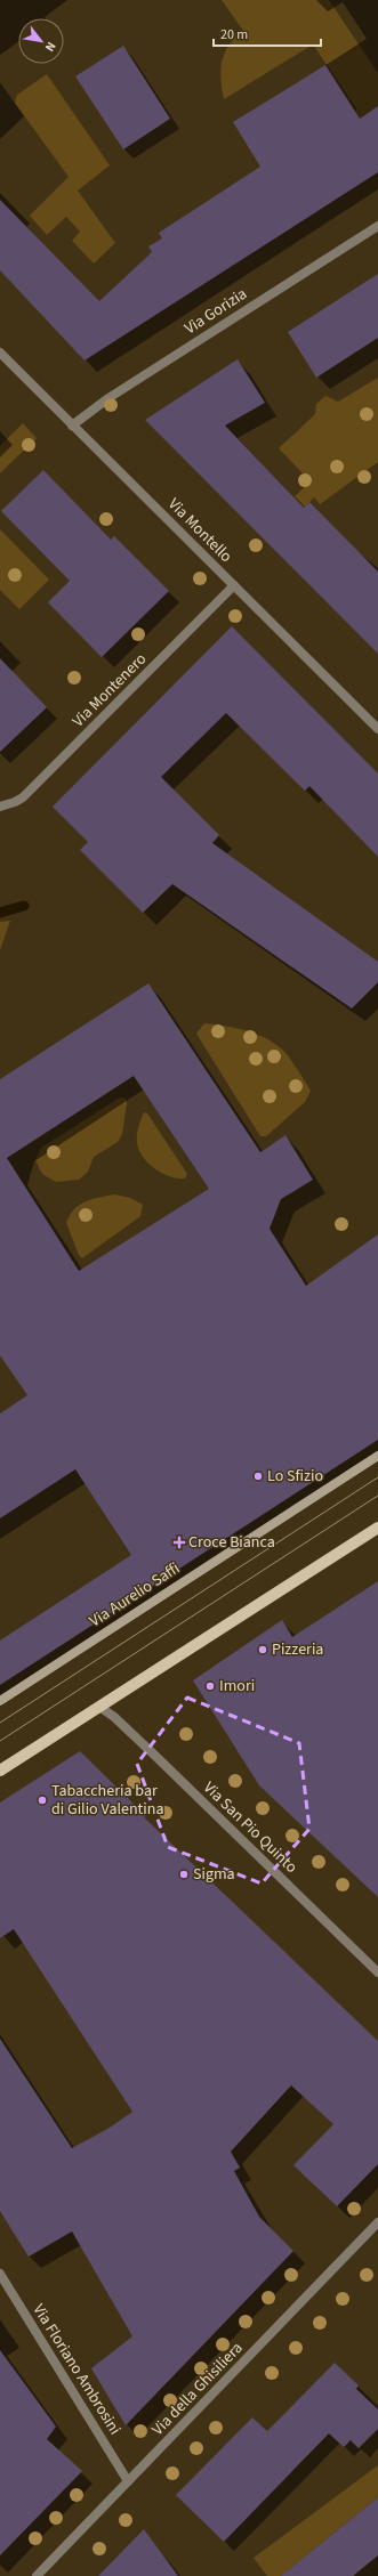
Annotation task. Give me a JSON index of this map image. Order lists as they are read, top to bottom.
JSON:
{
  "streets": {
    "street": [
      "Via Gorizia",
      "Via Montello",
      "Via Montenero",
      "Via Aurelio Saffi",
      "Via San Pio Quinto",
      "Via Floriano Ambrosini",
      "Via della Ghisiliera"
    ]
  },
  "crossings": [
    ["Via Gorizia", "Via Montello"],
    ["Via Montello", "Via Montenero"],
    ["Via Floriano Ambrosini", "Via della Ghisiliera"]
  ],
  "places": {
    "other": [
      "Lo Sfizio",
      "Pizzeria",
      "Imori",
      "Tabaccheria bar di Gilio Valentina",
      "Sigma"
    ],
    "health": ["Croce Bianca"]
  },
  "scale_bar": "20 m",
  "north": "bottom right"
}
